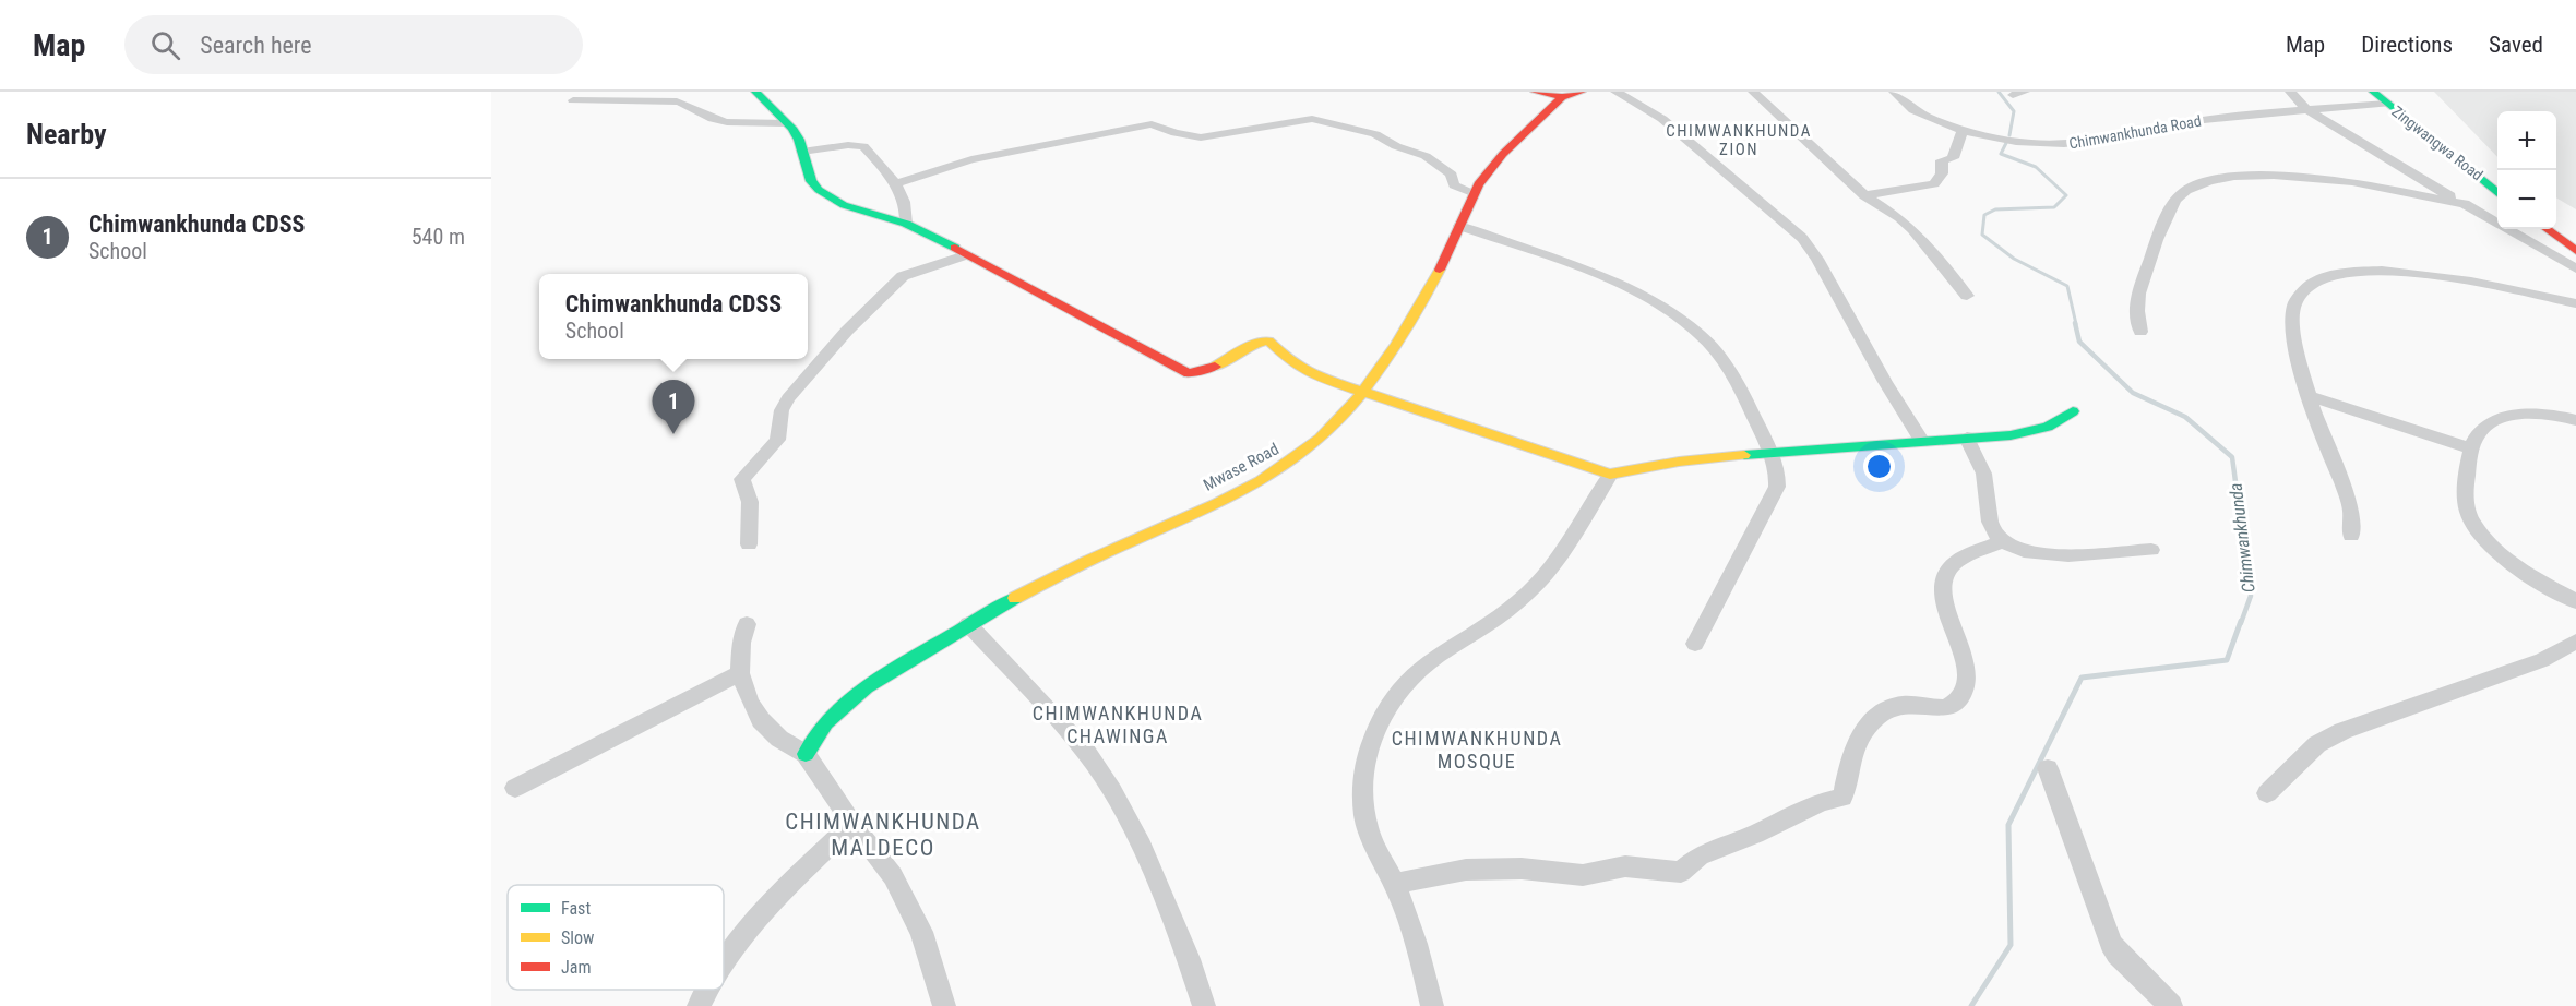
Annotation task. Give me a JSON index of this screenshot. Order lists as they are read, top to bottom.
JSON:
{
  "streets": {
    "street": ["Chimwankhunda Road", "Zingwangwa Road", "Mwase Road"]
  },
  "crossings": [
    ["Chimwankhunda Road", "Zingwangwa Road"]
  ],
  "districts": [
    "CHIMWANKHUNDA ZION",
    "CHIMWANKHUNDA CHAWINGA",
    "CHIMWANKHUNDA MOSQUE",
    "CHIMWANKHUNDA MALDECO"
  ],
  "water": ["Chimwankhunda"],
  "legend": ["Fast", "Slow", "Jam"],
  "page": {
    "header": "Map",
    "search": "Search here",
    "nav": ["Map", "Directions", "Saved"],
    "heading": "Nearby",
    "map_buttons": ["+", "−"],
    "list": [
      {
        "mark": "1",
        "name": "Chimwankhunda CDSS",
        "note": "School",
        "value": "540 m"
      }
    ],
    "popup": ["Chimwankhunda CDSS", "School"],
    "pins": "1"
  }
}
